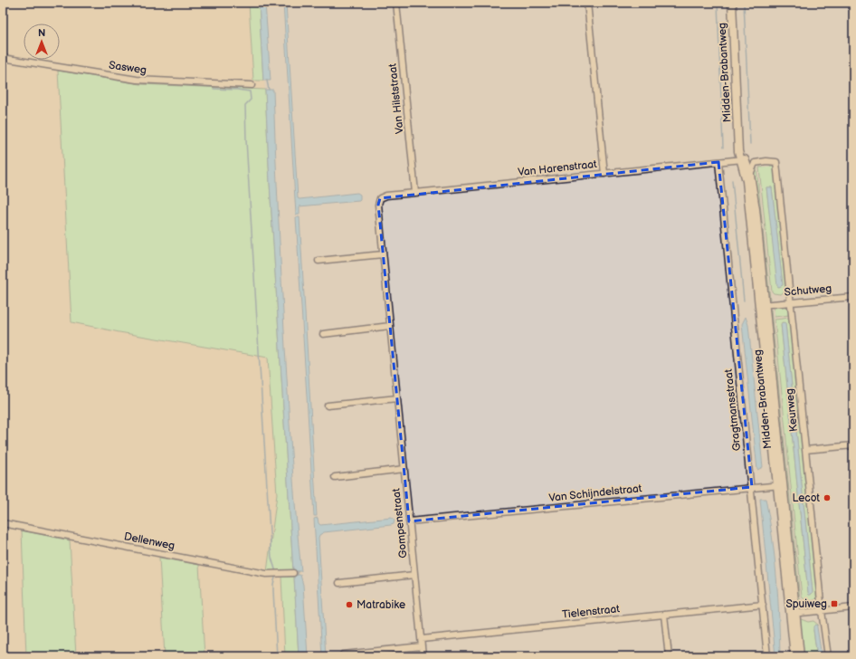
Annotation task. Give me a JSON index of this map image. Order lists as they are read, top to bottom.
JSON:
{
  "streets": {
    "street": [
      "Sasweg",
      "Midden-Brabantweg",
      "Van Hilststraat",
      "Van Harenstraat",
      "Schutweg",
      "Gragtmansstraat",
      "Keurweg",
      "Van Schijndelstraat",
      "Gompenstraat",
      "Dellenweg",
      "Tielenstraat"
    ]
  },
  "crossings": [
    ["Midden-Brabantweg", "Van Harenstraat"],
    ["Midden-Brabantweg", "Schutweg"],
    ["Midden-Brabantweg", "Keurweg"],
    ["Midden-Brabantweg", "Van Schijndelstraat"],
    ["Van Hilststraat", "Van Harenstraat"],
    ["Van Harenstraat", "Gragtmansstraat"],
    ["Van Harenstraat", "Gompenstraat"],
    ["Schutweg", "Keurweg"],
    ["Gragtmansstraat", "Van Schijndelstraat"],
    ["Gragtmansstraat", "Tielenstraat"],
    ["Van Schijndelstraat", "Gompenstraat"],
    ["Gompenstraat", "Tielenstraat"]
  ],
  "places": {
    "other": ["Lecot", "Matrabike"],
    "transit": ["Spuiweg"]
  },
  "north": "top"
}
